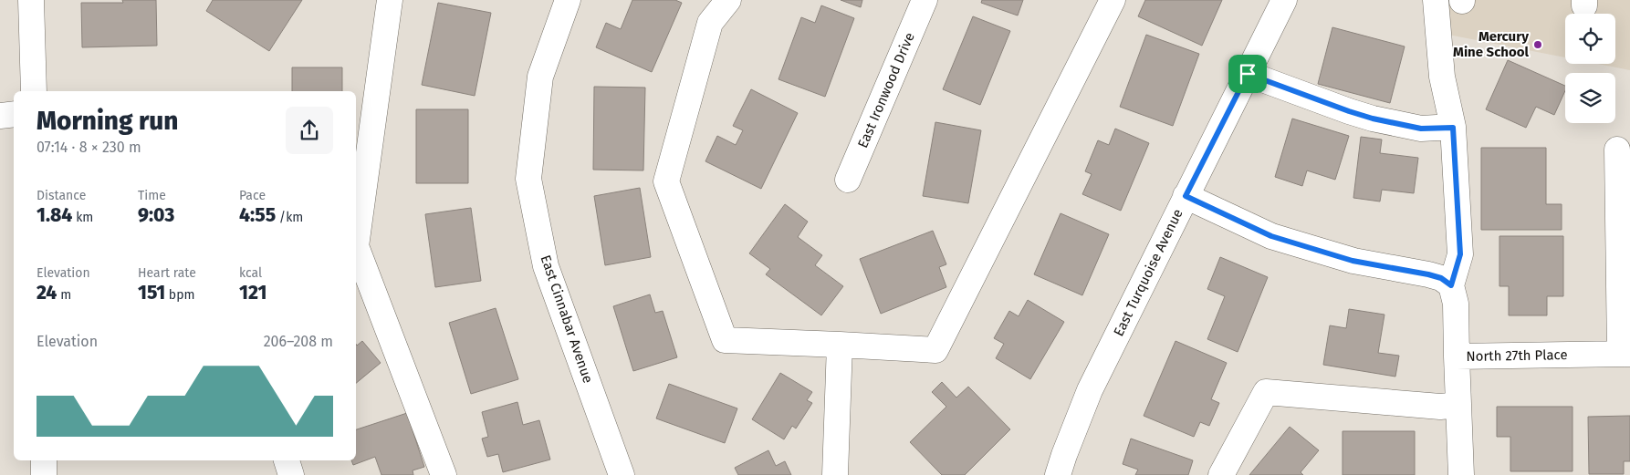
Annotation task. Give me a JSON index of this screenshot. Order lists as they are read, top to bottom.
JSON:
{
  "streets": {
    "street": [
      "East Ironwood Drive",
      "East Turquoise Avenue",
      "East Cinnabar Avenue",
      "North 27th Place"
    ]
  },
  "places": ["Mercury Mine School"],
  "page": {
    "heading": ["Morning run", "07:14 · 8 × 230 m"],
    "stats": [
      ["Distance", "1.84 km"],
      ["Time", "9:03"],
      ["Pace", "4:55 /km"],
      ["Elevation", "24 m"],
      ["Heart rate", "151 bpm"],
      ["kcal", "121"]
    ],
    "chart": ["Elevation", "206–208 m"]
  }
}
